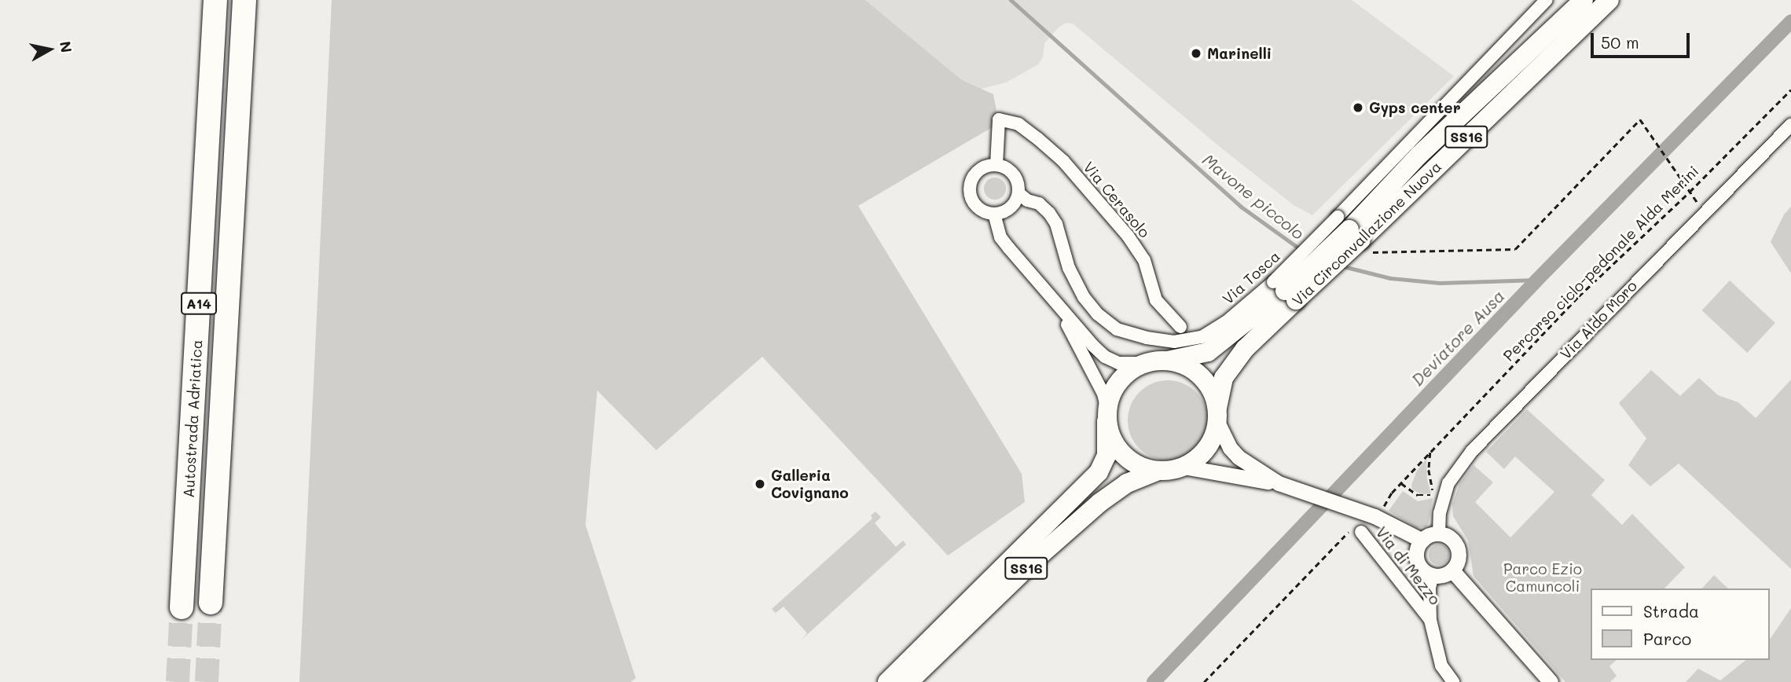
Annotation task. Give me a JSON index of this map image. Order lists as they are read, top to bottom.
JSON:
{
  "streets": {
    "highway": ["A14", "Autostrada Adriatica"],
    "main road": ["SS16", "Via Circonvallazione Nuova"],
    "street": [
      "Via Cerasolo",
      "Via Tosca",
      "Via Aldo Moro",
      "Via di Mezzo"
    ],
    "path": ["Percorso ciclo-pedonale Alda Merini"]
  },
  "crossings": [
    ["SS16", "Via Circonvallazione Nuova"],
    ["Via Cerasolo", "Via Tosca"],
    ["Via Circonvallazione Nuova", "Via Tosca"],
    ["Via Aldo Moro", "Via di Mezzo"]
  ],
  "water": ["Mavone piccolo", "Deviatore Ausa"],
  "parks": ["Parco Ezio Camuncoli"],
  "places": ["Marinelli", "Gyps center", "Galleria Covignano"],
  "legend": ["Strada", "Parco"],
  "scale_bar": "50 m",
  "north": "right"
}
